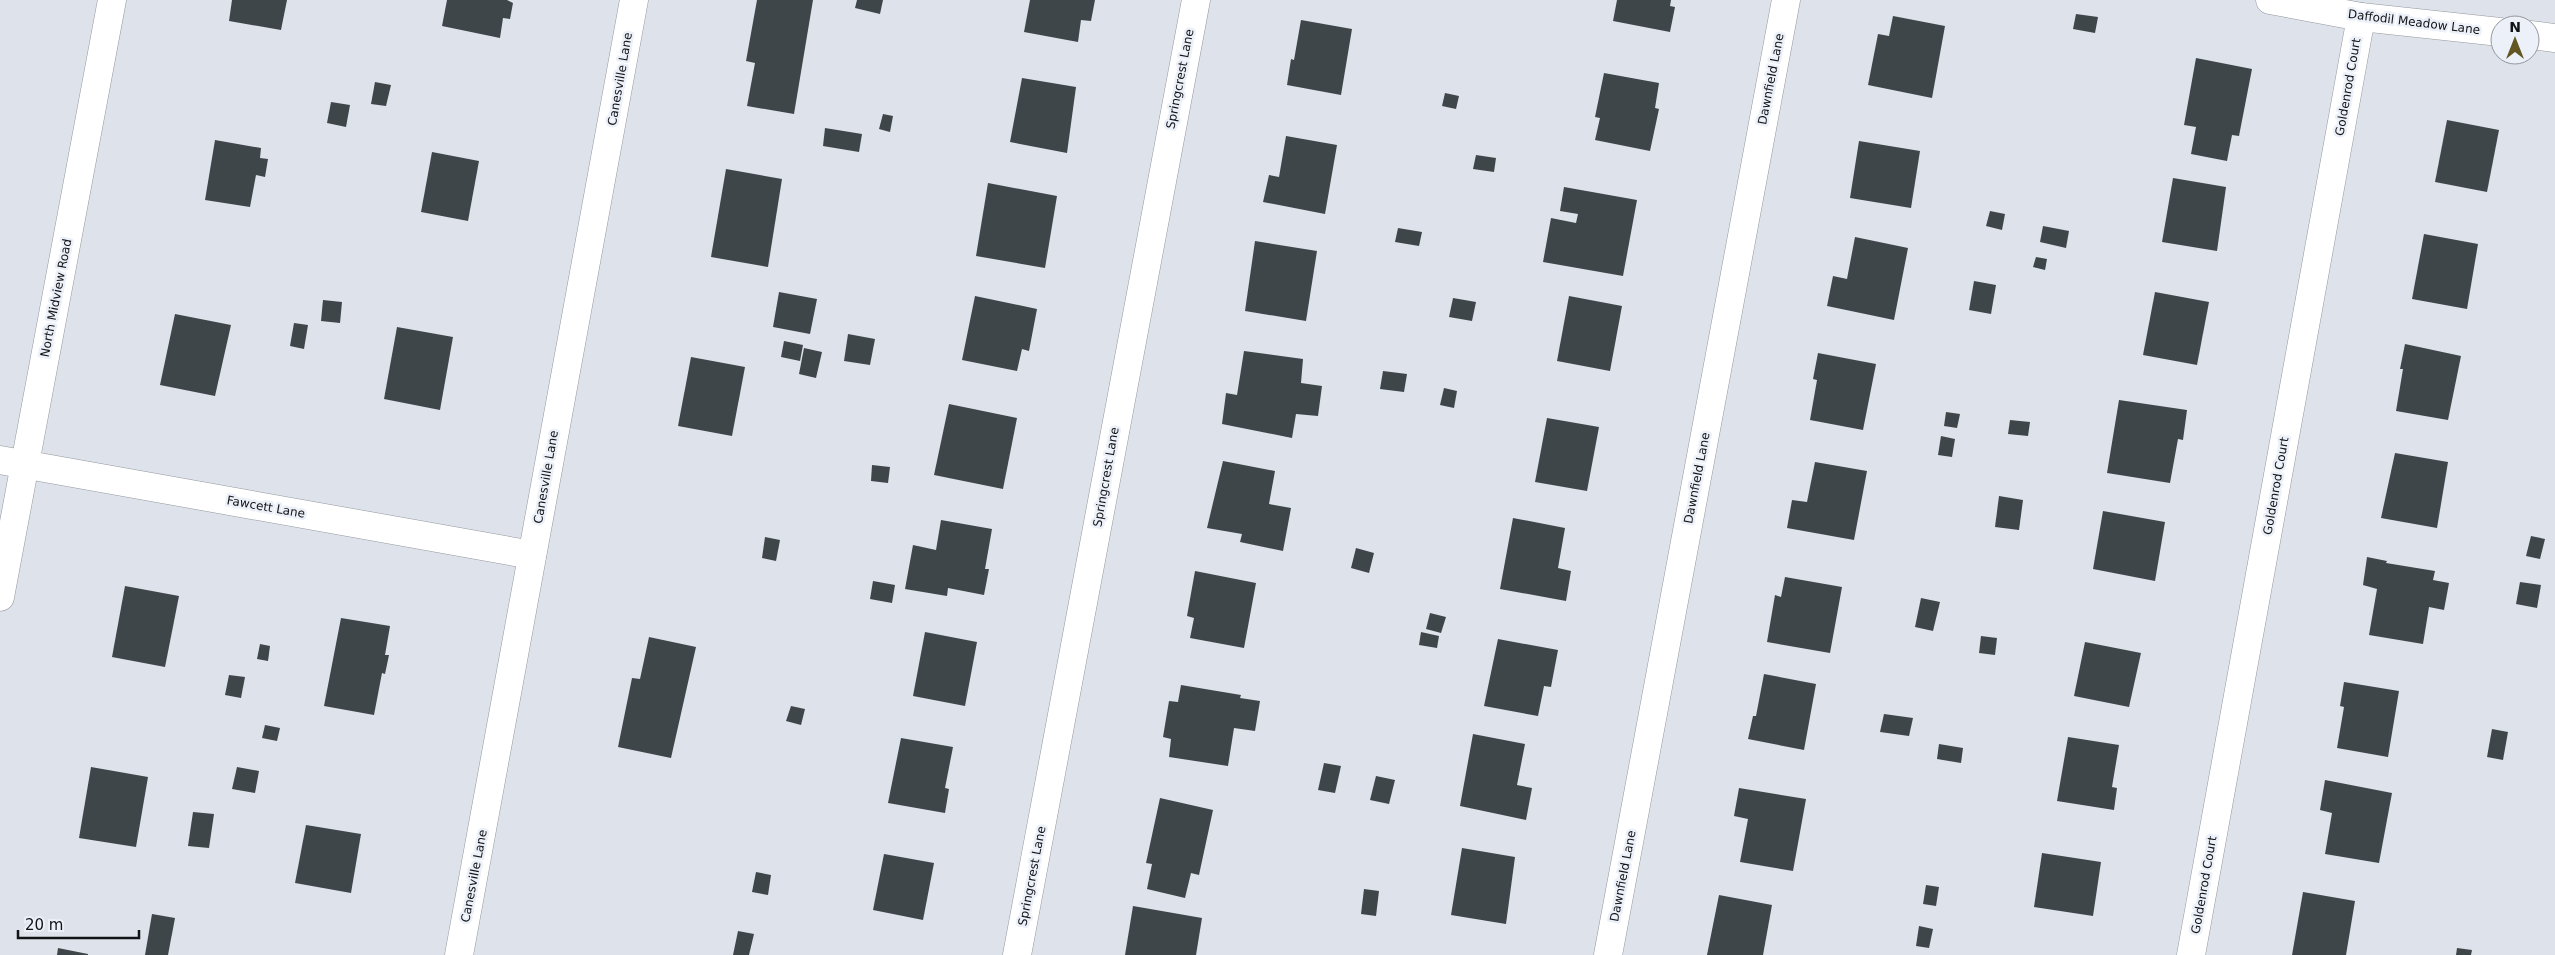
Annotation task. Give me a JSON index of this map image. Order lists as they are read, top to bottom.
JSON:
{
  "streets": {
    "street": [
      "Daffodil Meadow Lane",
      "Canesville Lane",
      "Springcrest Lane",
      "Dawnfield Lane",
      "Goldenrod Court",
      "North Midview Road",
      "Fawcett Lane"
    ]
  },
  "crossings": [
    ["Daffodil Meadow Lane", "Goldenrod Court"],
    ["Canesville Lane", "Fawcett Lane"],
    ["North Midview Road", "Fawcett Lane"]
  ],
  "scale_bar": "20 m",
  "north": "top"
}
